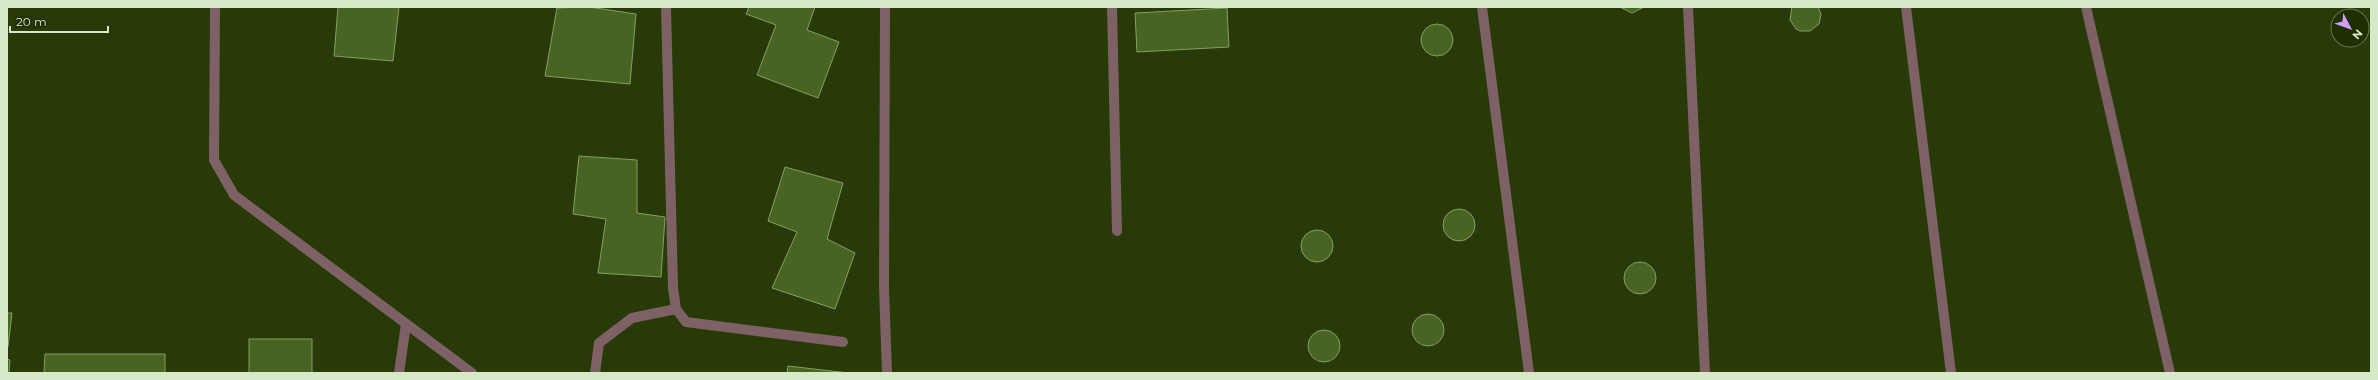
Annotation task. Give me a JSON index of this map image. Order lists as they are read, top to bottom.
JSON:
{
  "scale_bar": "20 m",
  "north": "bottom right"
}
